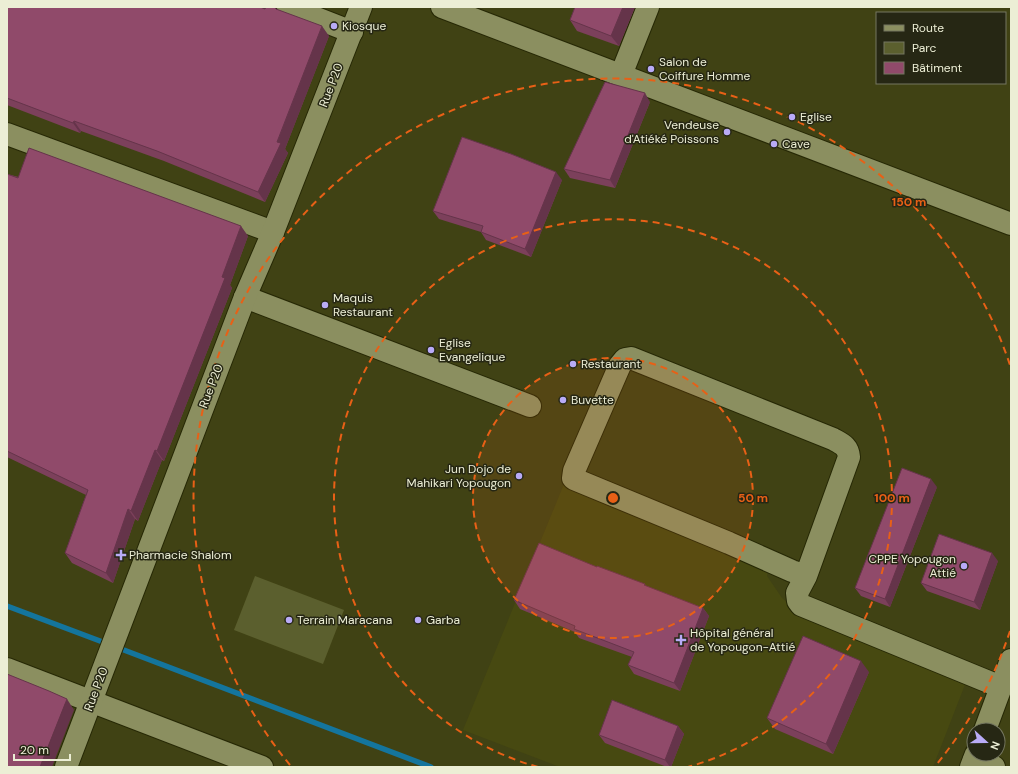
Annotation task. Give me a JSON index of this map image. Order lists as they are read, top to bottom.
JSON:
{
  "streets": {
    "street": ["Rue P20"]
  },
  "places": {
    "other": [
      "Kiosque",
      "Salon de Coiffure Homme",
      "Eglise",
      "Vendeuse d'Atiéké Poissons",
      "Cave",
      "Maquis Restaurant",
      "Eglise Evangelique",
      "Restaurant",
      "Buvette",
      "Jun Dojo de Mahikari Yopougon",
      "CPPE Yopougon Attié",
      "Terrain Maracana",
      "Garba"
    ],
    "health": ["Pharmacie Shalom", "Hôpital général de Yopougon-Attié"]
  },
  "legend": ["Route", "Parc", "Bâtiment"],
  "scale_bar": "20 m",
  "north": "right",
  "rings": ["150 m", "50 m", "100 m"]
}
